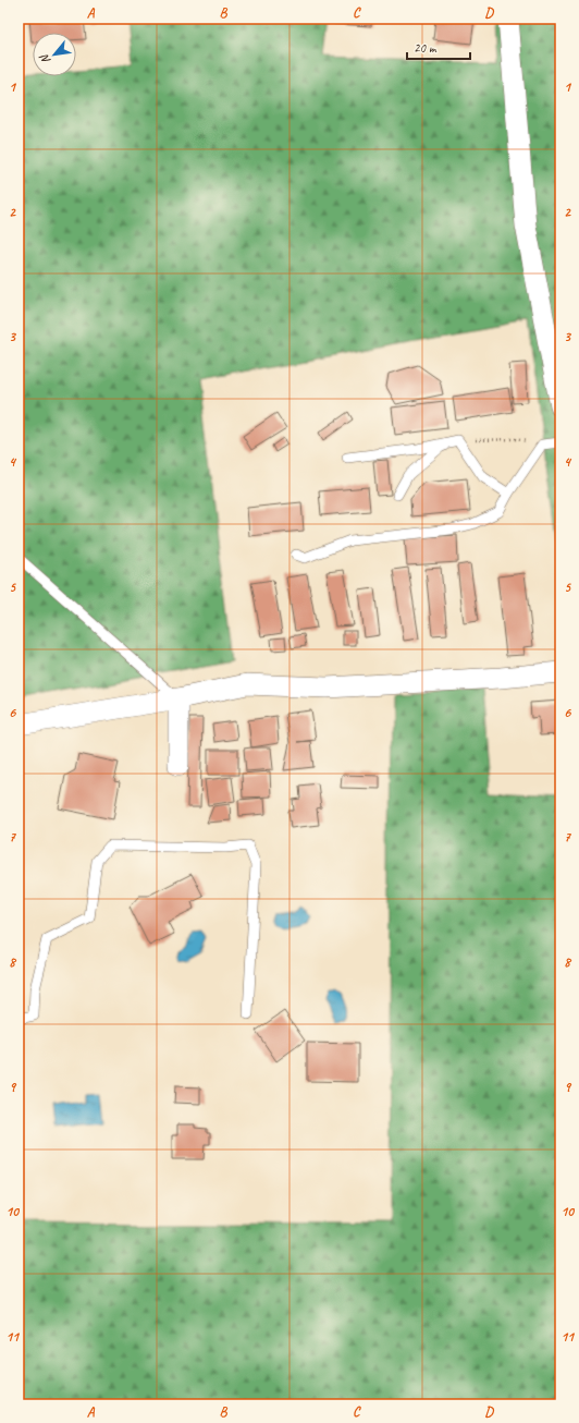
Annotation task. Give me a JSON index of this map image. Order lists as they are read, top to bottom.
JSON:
{
  "scale_bar": "20 m",
  "north": "bottom left",
  "grid": {
    "columns": [
      "A",
      "B",
      "C",
      "D"
    ],
    "rows": [
      "1",
      "2",
      "3",
      "4",
      "5",
      "6",
      "7",
      "8",
      "9",
      "10",
      "11"
    ]
  }
}
